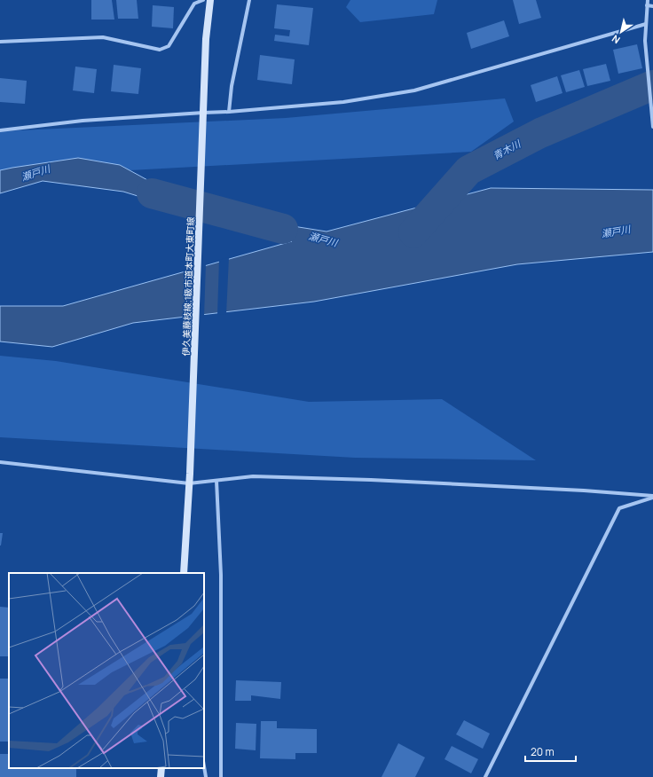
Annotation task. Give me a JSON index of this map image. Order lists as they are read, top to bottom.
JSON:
{
  "streets": {
    "main road": ["伊久美藤枝線;1級市道本町大東町線"]
  },
  "water": ["青木川", "瀬戸川"],
  "scale_bar": "20 m",
  "north": "bottom left"
}
